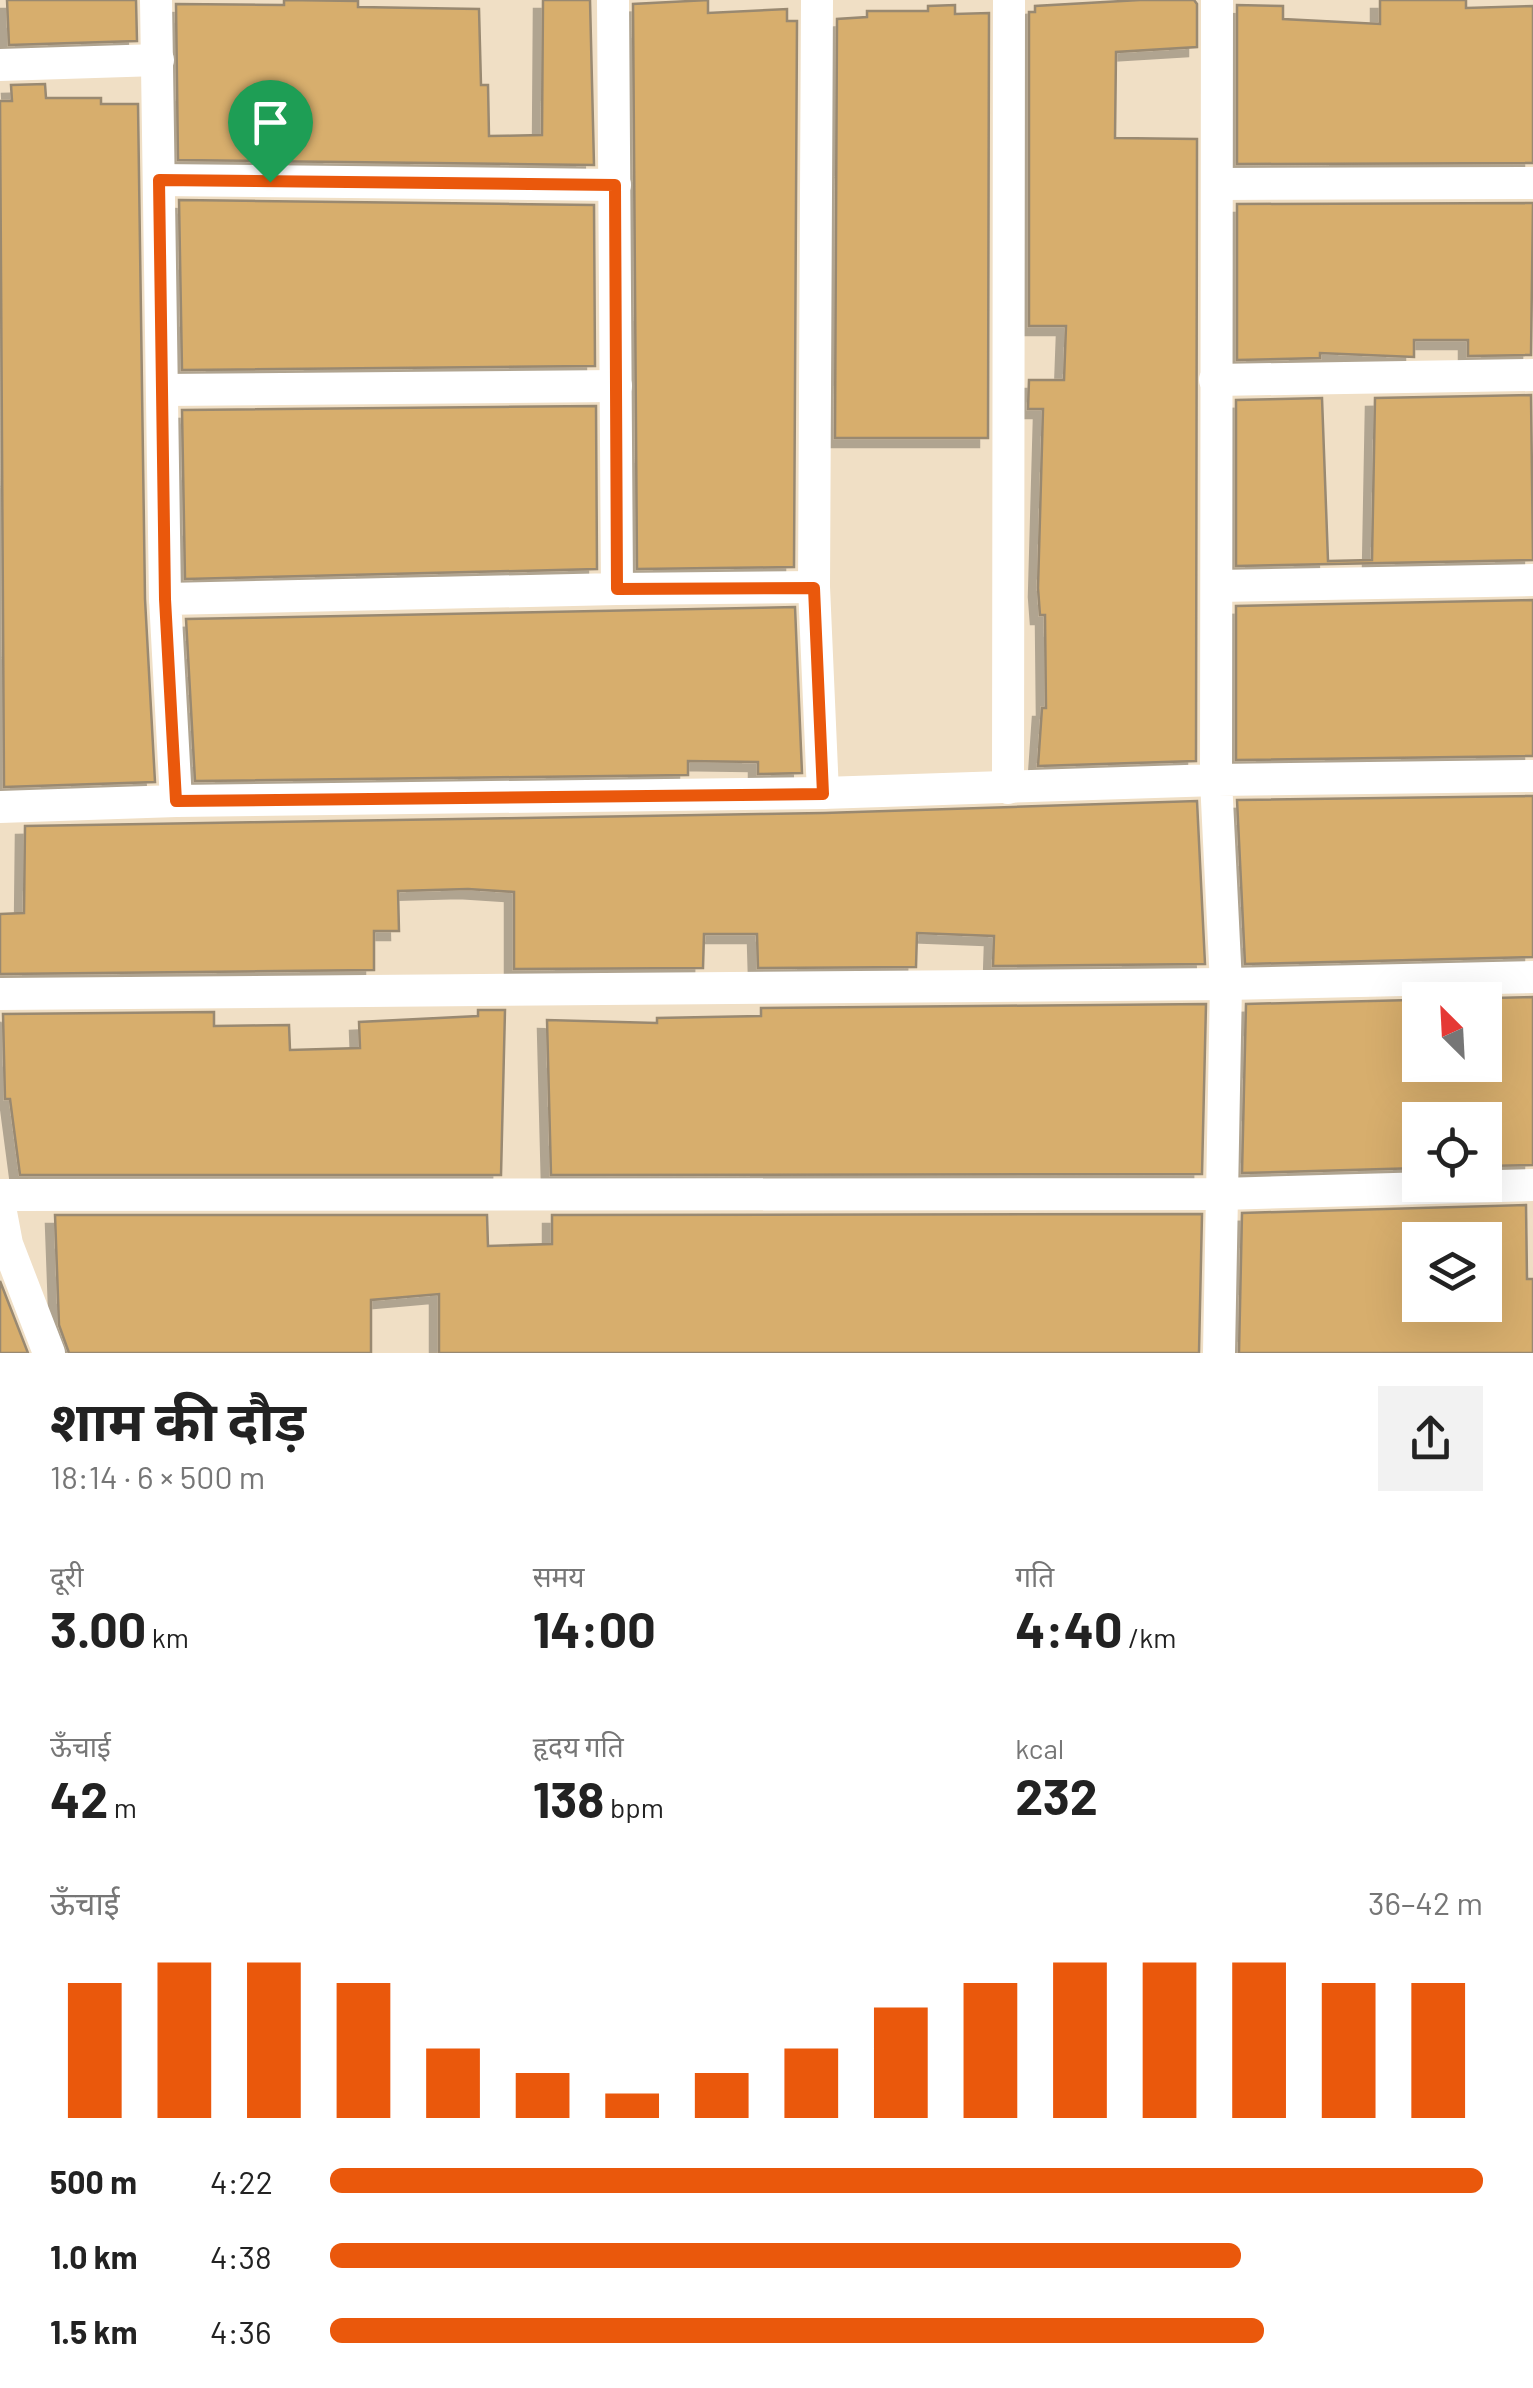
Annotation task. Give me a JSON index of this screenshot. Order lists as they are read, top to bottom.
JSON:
{
  "north": "top left",
  "page": {
    "heading": ["शाम की दौड़", "18:14 · 6 × 500 m"],
    "stats": [
      ["दूरी", "3.00 km"],
      ["समय", "14:00"],
      ["गति", "4:40 /km"],
      ["ऊँचाई", "42 m"],
      ["हृदय गति", "138 bpm"],
      ["kcal", "232"]
    ],
    "chart": ["ऊँचाई", "36–42 m"],
    "list": [
      {
        "name": "500 m",
        "note": "4:22"
      },
      {
        "name": "1.0 km",
        "note": "4:38"
      },
      {
        "name": "1.5 km",
        "note": "4:36"
      }
    ]
  }
}
